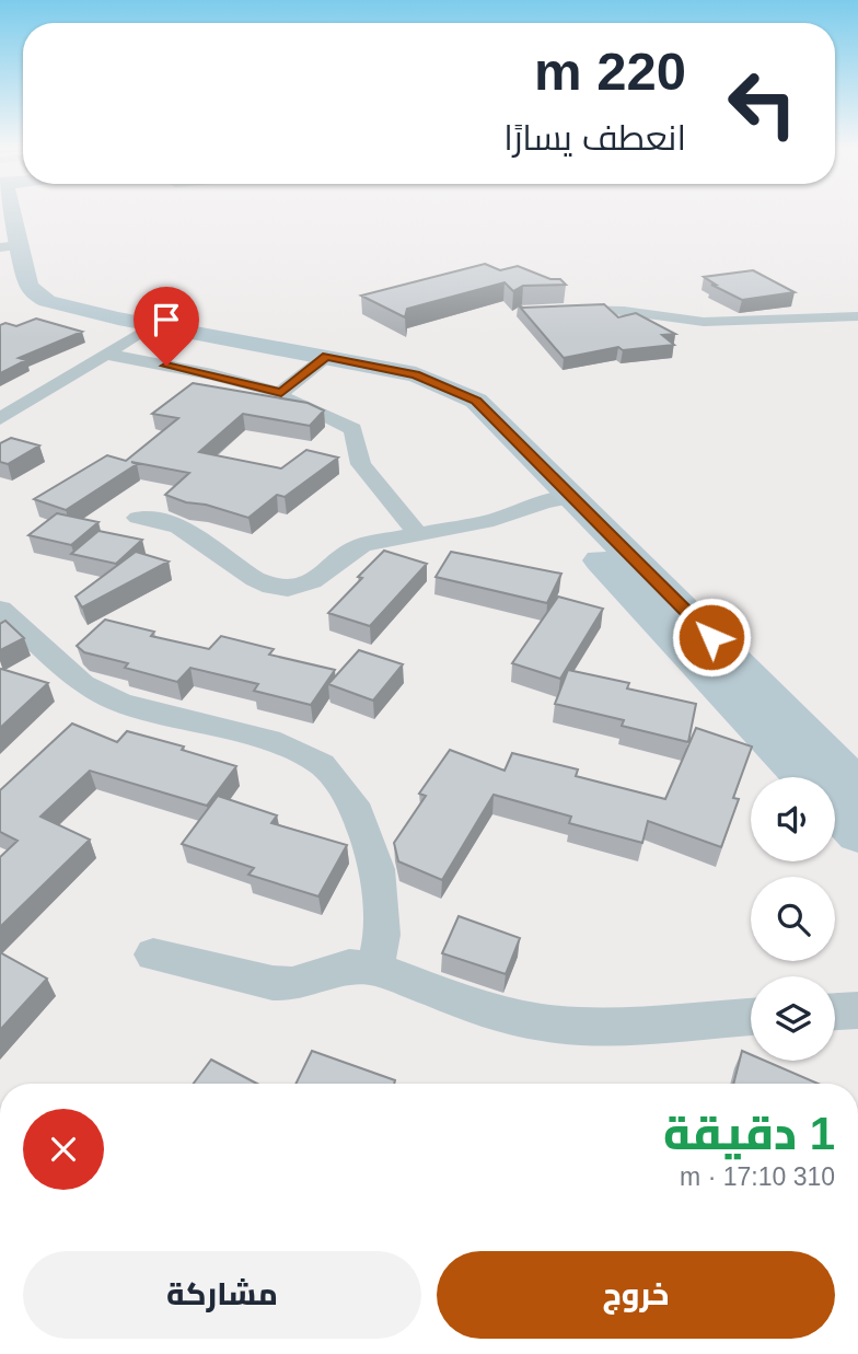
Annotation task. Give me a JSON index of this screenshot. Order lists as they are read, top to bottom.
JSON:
{
  "page": {
    "turn": ["220 m", "انعطف يسارًا"],
    "heading": ["1 دقيقة", "310 m · 17:10"],
    "buttons": ["خروج", "مشاركة"]
  }
}
